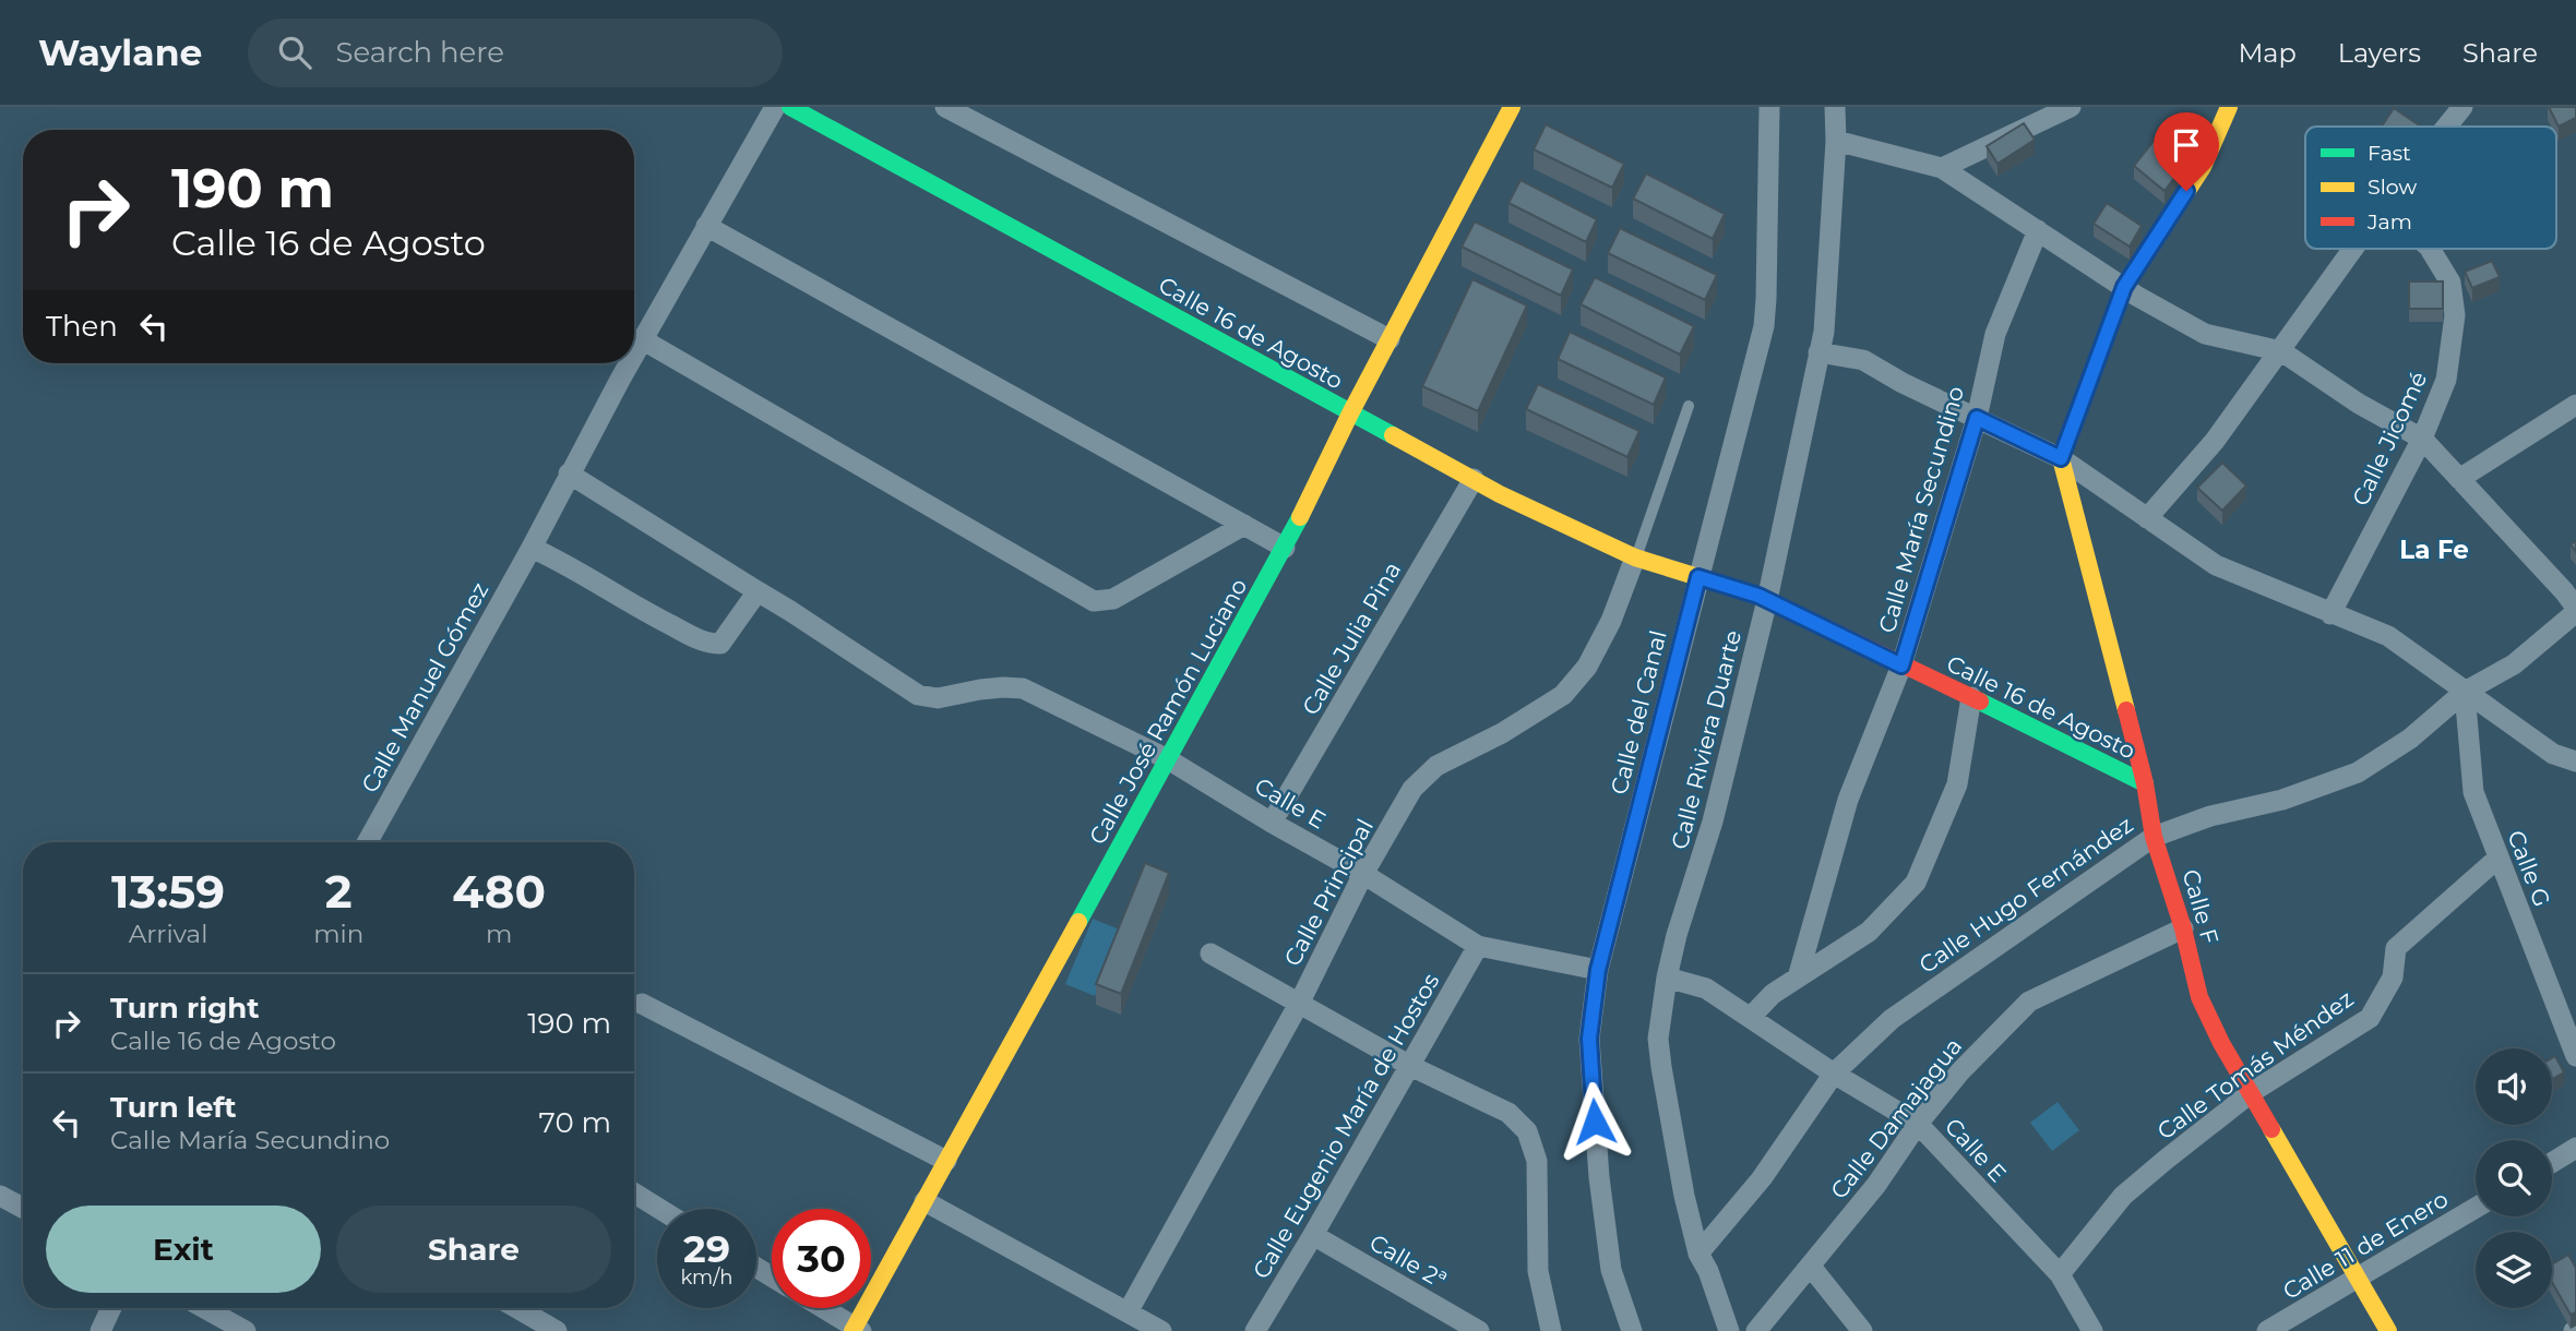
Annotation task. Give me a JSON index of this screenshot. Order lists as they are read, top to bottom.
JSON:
{
  "streets": {
    "street": [
      "Calle 16 de Agosto",
      "Calle Jicomé",
      "Calle María Secundino",
      "Calle Julia Pina",
      "Calle Manuel Gómez",
      "Calle José Ramón Luciano",
      "Calle del Canal",
      "Calle Riviera Duarte",
      "Calle E",
      "Calle G",
      "Calle Principal",
      "Calle Hugo Fernández",
      "Calle F",
      "Calle Tomás Méndez",
      "Calle Damajagua",
      "Calle Eugenio María de Hostos",
      "Calle 11 de Enero",
      "Calle 2ª"
    ]
  },
  "crossings": [
    ["Calle 16 de Agosto", "Calle María Secundino"],
    ["Calle 16 de Agosto", "Calle Julia Pina"],
    ["Calle 16 de Agosto", "Calle José Ramón Luciano"],
    ["Calle 16 de Agosto", "Calle del Canal"],
    ["Calle 16 de Agosto", "Calle Riviera Duarte"],
    ["Calle 16 de Agosto", "Calle Principal"],
    ["Calle 16 de Agosto", "Calle F"],
    ["Calle Julia Pina", "Calle E"],
    ["Calle Manuel Gómez", "Calle E"],
    ["Calle José Ramón Luciano", "Calle E"],
    ["Calle del Canal", "Calle E"],
    ["Calle Riviera Duarte", "Calle E"],
    ["Calle Riviera Duarte", "Calle Hugo Fernández"],
    ["Calle E", "Calle Principal"],
    ["Calle E", "Calle Hugo Fernández"],
    ["Calle E", "Calle Tomás Méndez"],
    ["Calle E", "Calle Damajagua"],
    ["Calle E", "Calle Eugenio María de Hostos"],
    ["Calle G", "Calle Hugo Fernández"],
    ["Calle G", "Calle Tomás Méndez"],
    ["Calle Hugo Fernández", "Calle F"],
    ["Calle F", "Calle Tomás Méndez"],
    ["Calle F", "Calle Damajagua"],
    ["Calle F", "Calle 11 de Enero"],
    ["Calle Eugenio María de Hostos", "Calle 2ª"]
  ],
  "districts": ["La Fe"],
  "legend": ["Fast", "Slow", "Jam"],
  "page": {
    "header": "Waylane",
    "search": "Search here",
    "nav": ["Map", "Layers", "Share"],
    "turn": ["190 m", "Calle 16 de Agosto"],
    "then": "Then",
    "eta": [
      "13:59",
      "Arrival",
      "2",
      "min",
      "480",
      "m"
    ],
    "list": [
      {
        "name": "Turn right",
        "note": "Calle 16 de Agosto",
        "value": "190 m"
      },
      {
        "name": "Turn left",
        "note": "Calle María Secundino",
        "value": "70 m"
      }
    ],
    "buttons": ["Exit", "Share"],
    "speed": "29 km/h",
    "limit": "30"
  }
}
